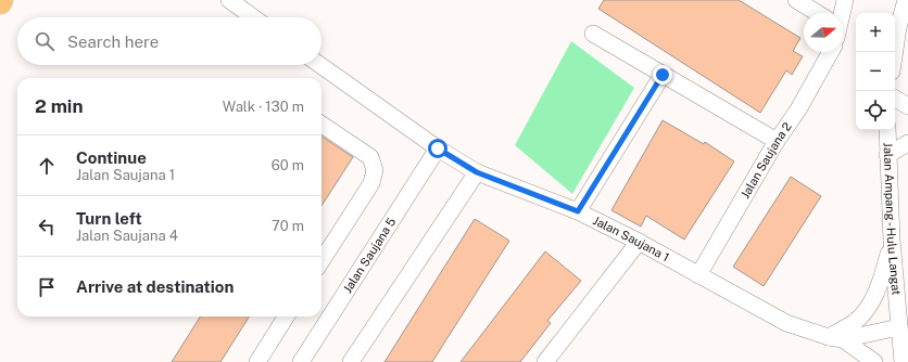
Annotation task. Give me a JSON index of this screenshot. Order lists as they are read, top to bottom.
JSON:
{
  "streets": {
    "street": [
      "Jalan Saujana 2",
      "Jalan Ampang - Hulu Langat",
      "Jalan Saujana 1",
      "Jalan Saujana 5"
    ]
  },
  "crossings": [
    ["Jalan Saujana 2", "Jalan Saujana 1"],
    ["Jalan Saujana 1", "Jalan Saujana 5"]
  ],
  "north": "right",
  "page": {
    "map_buttons": ["+", "−"],
    "search": "Search here",
    "heading": ["2 min", "Walk · 130 m"],
    "list": [
      ["Continue", "Jalan Saujana 1", "60 m"],
      ["Turn left", "Jalan Saujana 4", "70 m"],
      "Arrive at destination"
    ]
  }
}
